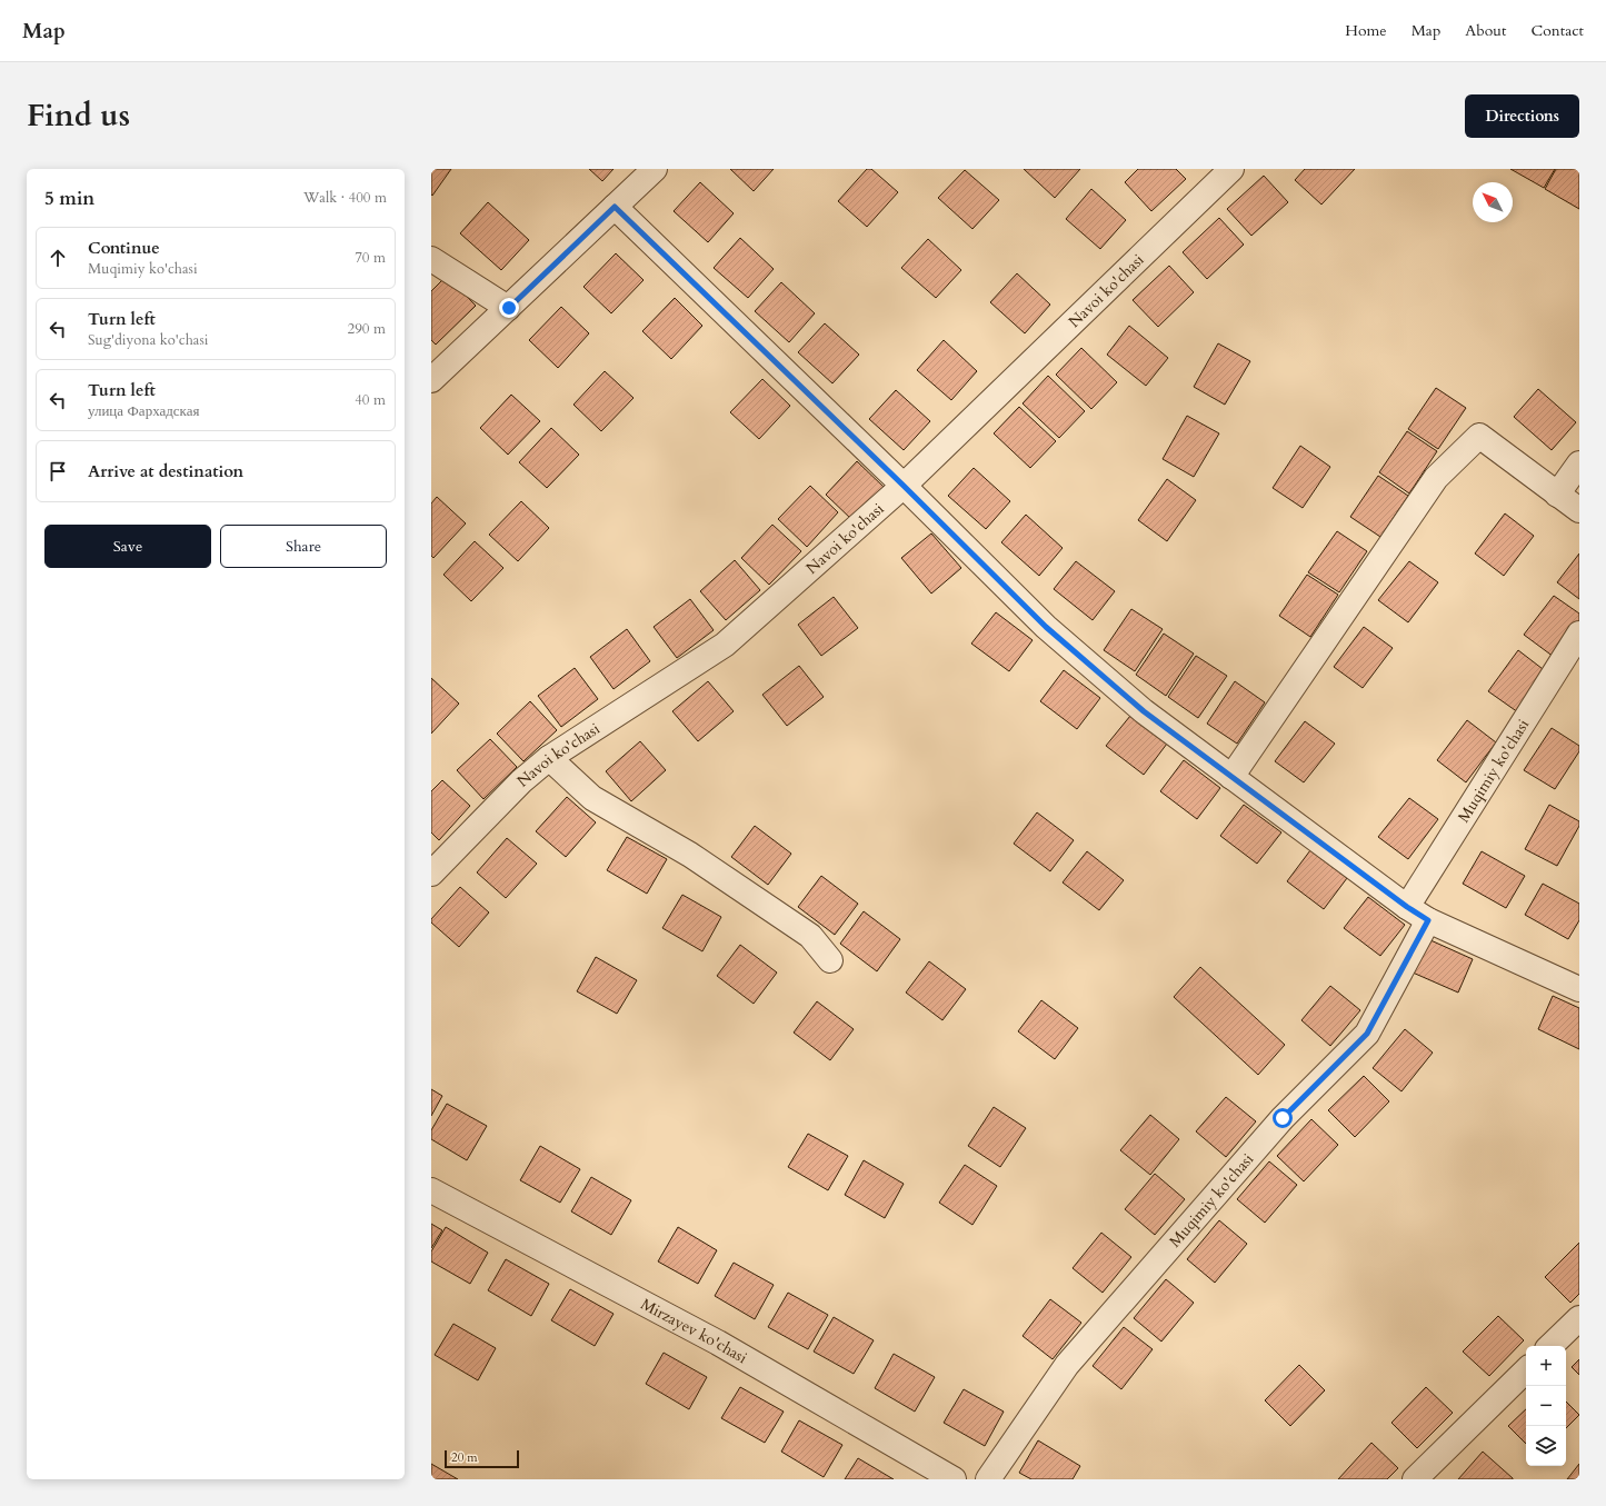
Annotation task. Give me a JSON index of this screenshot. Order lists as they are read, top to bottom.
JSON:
{
  "streets": {
    "street": ["Navoi ko'chasi", "Muqimiy ko'chasi", "Mirzayev ko'chasi"]
  },
  "scale_bar": "20 m",
  "north": "top left",
  "page": {
    "header": "Map",
    "nav": [
      "Home",
      "Map",
      "About",
      "Contact"
    ],
    "title": "Find us",
    "buttons": [
      "Directions",
      ["Save", "Share"]
    ],
    "heading": ["5 min", "Walk · 400 m"],
    "list": [
      ["Continue", "Muqimiy ko'chasi", "70 m"],
      ["Turn left", "Sug'diyona ko'chasi", "290 m"],
      ["Turn left", "улица Фархадская", "40 m"],
      "Arrive at destination"
    ],
    "map_buttons": ["+", "−"],
    "scale": "20 m"
  }
}
